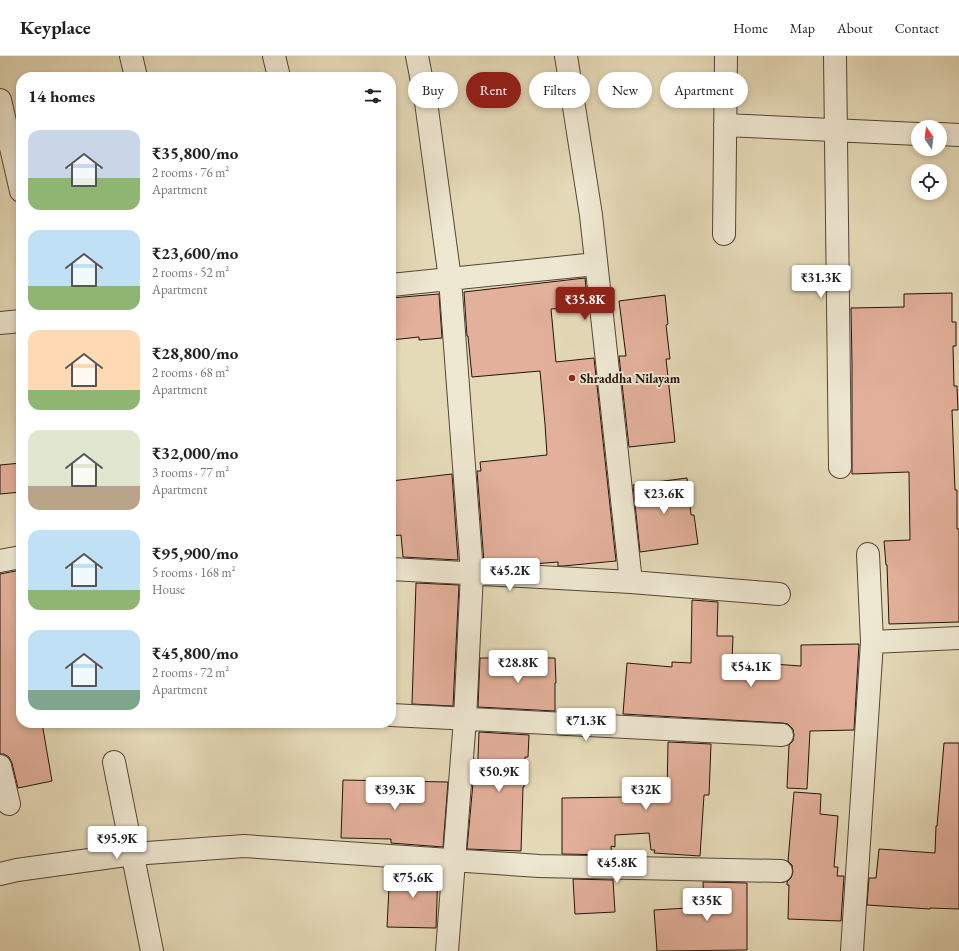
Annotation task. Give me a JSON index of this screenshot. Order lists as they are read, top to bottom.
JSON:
{
  "places": ["Shraddha Nilayam"],
  "north": "top",
  "page": {
    "header": "Keyplace",
    "nav": [
      "Home",
      "Map",
      "About",
      "Contact"
    ],
    "chip": [
      "Buy",
      "Rent",
      "Filters",
      "New",
      "Apartment"
    ],
    "heading": "14 homes",
    "list": [
      {
        "name": "₹35,800/mo",
        "note": "2 rooms · 76 m² · Apartment"
      },
      {
        "name": "₹23,600/mo",
        "note": "2 rooms · 52 m² · Apartment"
      },
      {
        "name": "₹28,800/mo",
        "note": "2 rooms · 68 m² · Apartment"
      },
      {
        "name": "₹32,000/mo",
        "note": "3 rooms · 77 m² · Apartment"
      },
      {
        "name": "₹95,900/mo",
        "note": "5 rooms · 168 m² · House"
      },
      {
        "name": "₹45,800/mo",
        "note": "2 rooms · 72 m² · Apartment"
      }
    ],
    "price": [
      "₹31.3K",
      "₹35.8K",
      "₹23.6K",
      "₹45.2K",
      "₹28.8K",
      "₹54.1K",
      "₹71.3K",
      "₹50.9K",
      "₹39.3K",
      "₹32K",
      "₹95.9K",
      "₹45.8K",
      "₹75.6K",
      "₹35K"
    ]
  }
}
